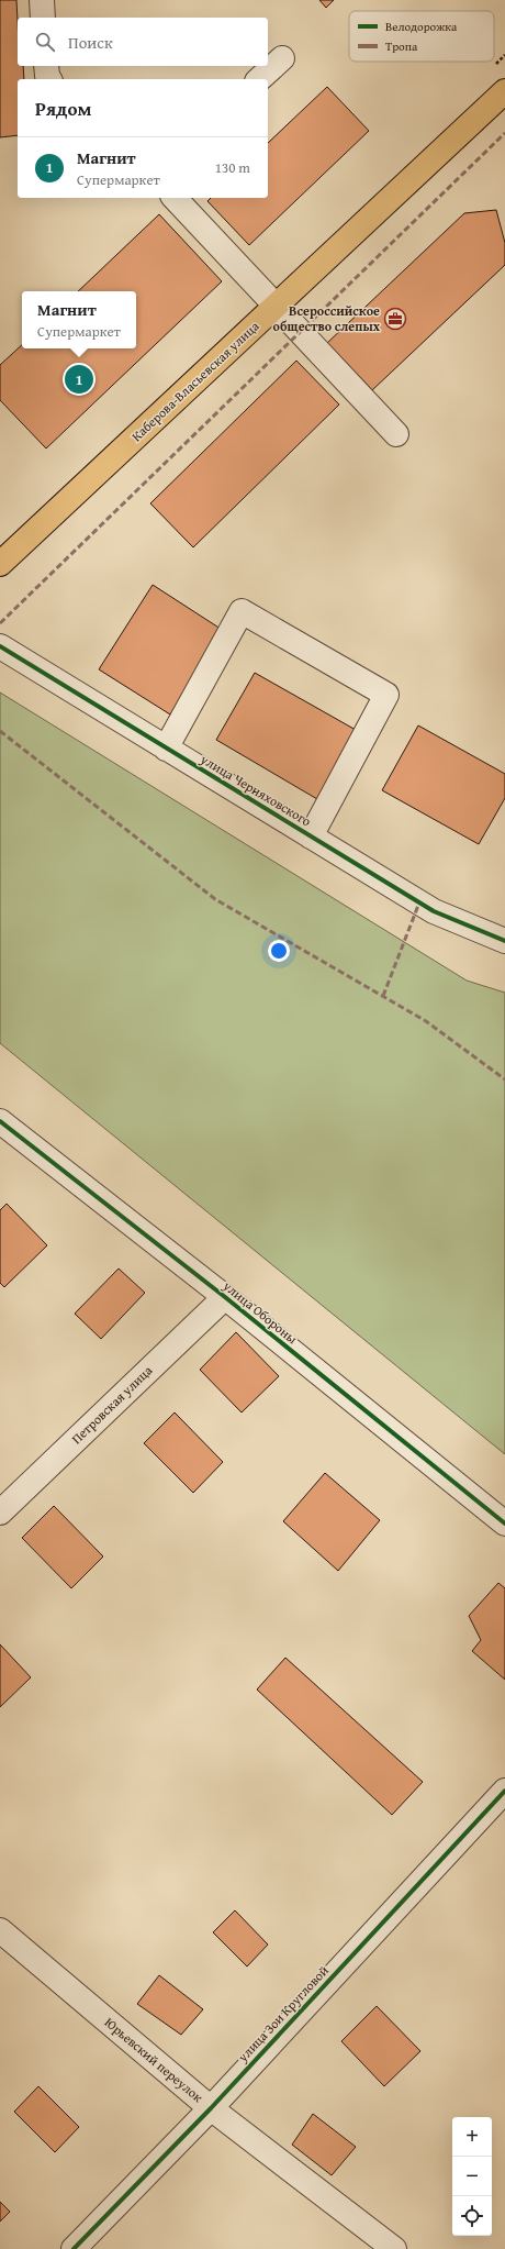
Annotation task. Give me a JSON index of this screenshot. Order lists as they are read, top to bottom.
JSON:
{
  "streets": {
    "main road": ["Каберова-Власьевская улица"],
    "street": [
      "улица Черняховского",
      "улица Обороны",
      "Петровская улица",
      "улица Зои Кругловой",
      "Юрьевский переулок"
    ]
  },
  "crossings": [
    ["улица Обороны", "Петровская улица"],
    ["улица Зои Кругловой", "Юрьевский переулок"]
  ],
  "places": {
    "office": ["Всероссийское общество слепых"]
  },
  "legend": ["Велодорожка", "Тропа"],
  "page": {
    "search": "Поиск",
    "heading": "Рядом",
    "list": [
      {
        "mark": "1",
        "name": "Магнит",
        "note": "Супермаркет",
        "value": "130 m"
      }
    ],
    "popup": ["Магнит", "Супермаркет"],
    "pins": "1",
    "map_buttons": ["+", "−"]
  }
}
